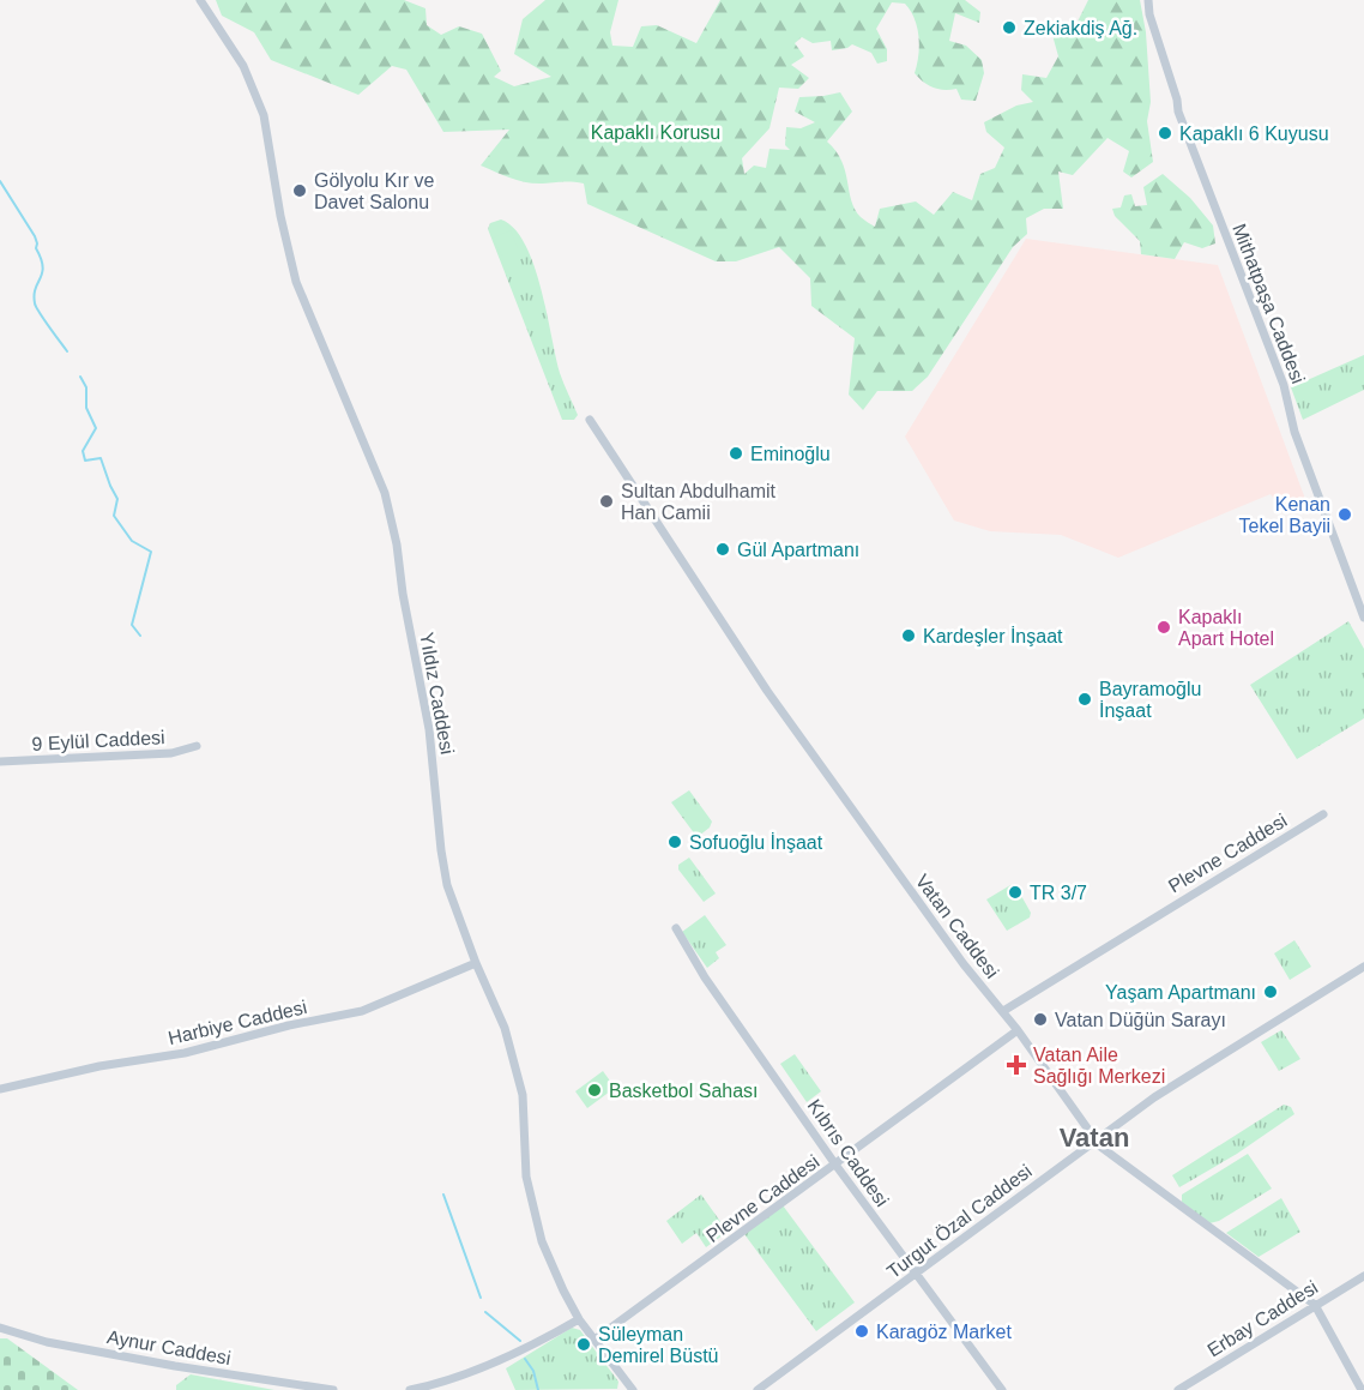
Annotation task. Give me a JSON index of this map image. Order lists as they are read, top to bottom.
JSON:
{
  "streets": {
    "street": [
      "Mithatpaşa Caddesi",
      "Yıldız Caddesi",
      "9 Eylül Caddesi",
      "Plevne Caddesi",
      "Vatan Caddesi",
      "Harbiye Caddesi",
      "Kıbrıs Caddesi",
      "Turgut Özal Caddesi",
      "Erbay Caddesi",
      "Aynur Caddesi"
    ]
  },
  "crossings": [
    ["Yıldız Caddesi", "Plevne Caddesi"],
    ["Yıldız Caddesi", "Harbiye Caddesi"],
    ["Plevne Caddesi", "Vatan Caddesi"],
    ["Plevne Caddesi", "Kıbrıs Caddesi"],
    ["Vatan Caddesi", "Turgut Özal Caddesi"],
    ["Vatan Caddesi", "Erbay Caddesi"],
    ["Kıbrıs Caddesi", "Turgut Özal Caddesi"]
  ],
  "districts": ["Vatan"],
  "parks": ["Kapaklı Korusu"],
  "places": {
    "other": [
      "Zekiakdiş Ağ.",
      "Kapaklı 6 Kuyusu",
      "Gölyolu Kır ve Davet Salonu",
      "Eminoğlu",
      "Sultan Abdulhamit Han Camii",
      "Kenan Tekel Bayii",
      "Gül Apartmanı",
      "Kapaklı Apart Hotel",
      "Kardeşler İnşaat",
      "Bayramoğlu İnşaat",
      "Sofuoğlu İnşaat",
      "TR 3/7",
      "Yaşam Apartmanı",
      "Vatan Düğün Sarayı",
      "Basketbol Sahası",
      "Karagöz Market",
      "Süleyman Demirel Büstü"
    ],
    "health": ["Vatan Aile Sağlığı Merkezi"]
  }
}
